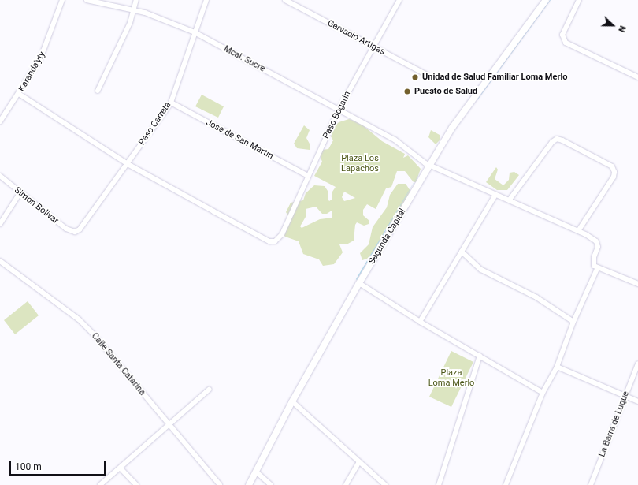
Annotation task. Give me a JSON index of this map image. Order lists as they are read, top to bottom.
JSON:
{
  "streets": {
    "street": [
      "Gervacio Artigas",
      "Mcal. Sucre",
      "Karanda'yty",
      "Paso Bogarin",
      "Paso Carreta",
      "Jose de San Martin",
      "Simon Bolivar",
      "Segunda Capital",
      "Calle Santa Catarina",
      "La Barra de Luque"
    ]
  },
  "crossings": [
    ["Gervacio Artigas", "Paso Bogarin"],
    ["Mcal. Sucre", "Paso Bogarin"],
    ["Mcal. Sucre", "Paso Carreta"],
    ["Mcal. Sucre", "Segunda Capital"],
    ["Paso Bogarin", "Paso Carreta"],
    ["Paso Bogarin", "Jose de San Martin"],
    ["Paso Carreta", "Jose de San Martin"],
    ["Paso Carreta", "Simon Bolivar"]
  ],
  "parks": ["Plaza Los Lapachos", "Plaza Loma Merlo"],
  "places": ["Unidad de Salud Familiar Loma Merlo", "Puesto de Salud"],
  "scale_bar": "100 m",
  "north": "right"
}
